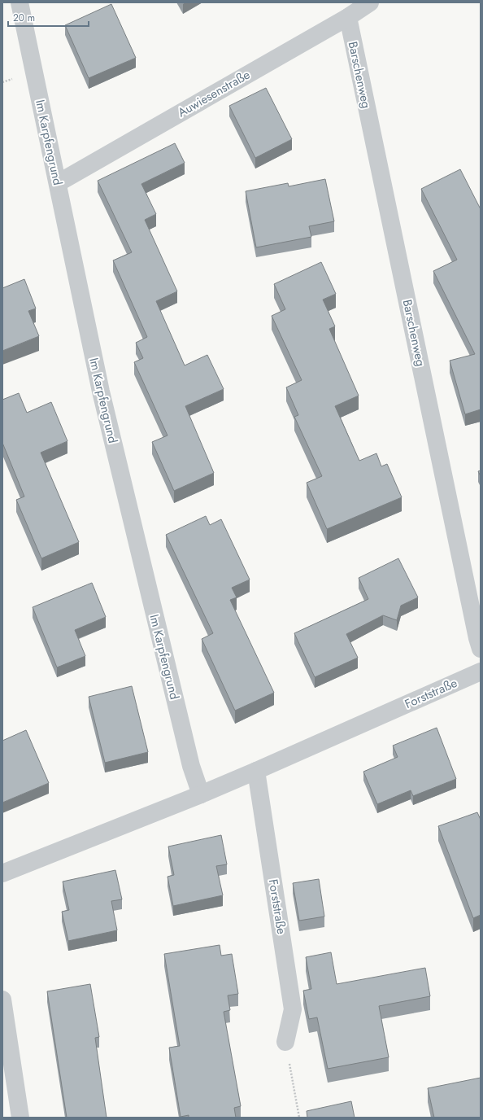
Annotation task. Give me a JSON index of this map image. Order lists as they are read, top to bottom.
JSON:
{
  "streets": {
    "street": [
      "Barschenweg",
      "Auwiesenstraße",
      "Im Karpfengrund",
      "Forststraße"
    ]
  },
  "crossings": [
    ["Barschenweg", "Auwiesenstraße"],
    ["Auwiesenstraße", "Im Karpfengrund"],
    ["Im Karpfengrund", "Forststraße"]
  ],
  "scale_bar": "20 m"
}
